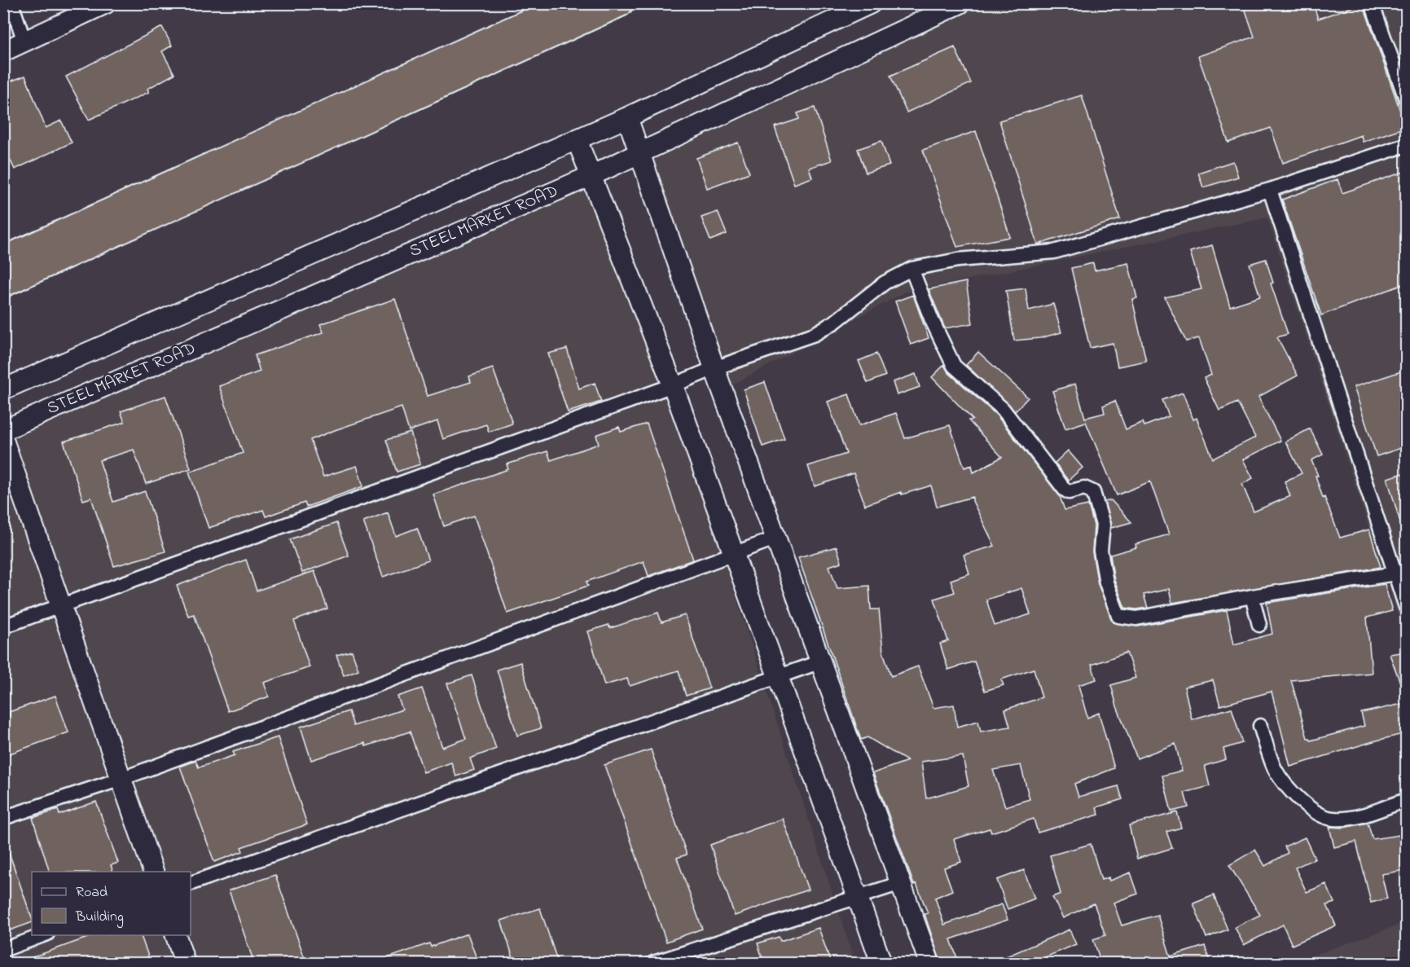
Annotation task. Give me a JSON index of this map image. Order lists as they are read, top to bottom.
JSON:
{
  "streets": {
    "street": ["STEEL MARKET ROAD"]
  },
  "legend": ["Road", "Building"]
}
